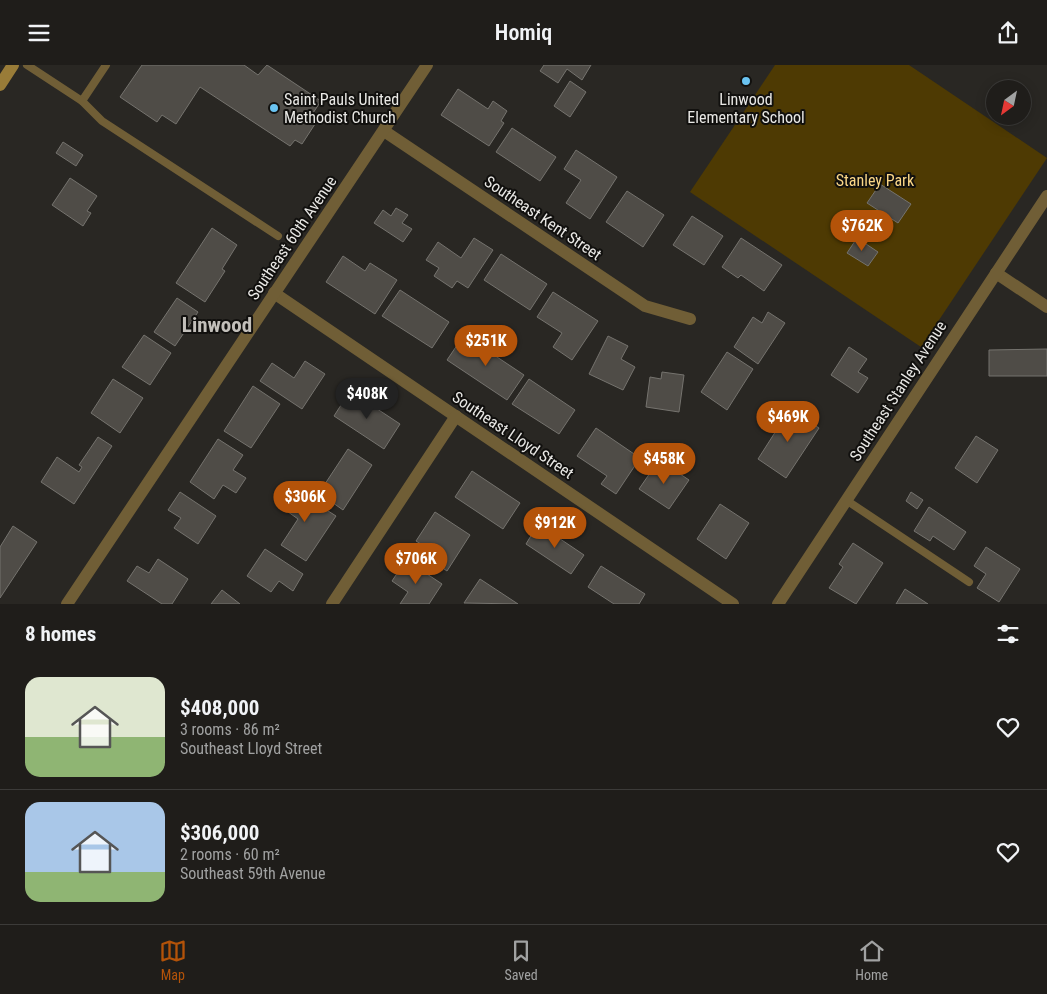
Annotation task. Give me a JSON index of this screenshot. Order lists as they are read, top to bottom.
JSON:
{
  "streets": {
    "street": [
      "Southeast Kent Street",
      "Southeast 60th Avenue",
      "Southeast Stanley Avenue",
      "Southeast Lloyd Street"
    ]
  },
  "crossings": [
    ["Southeast Kent Street", "Southeast 60th Avenue"],
    ["Southeast 60th Avenue", "Southeast Lloyd Street"]
  ],
  "districts": ["Linwood"],
  "parks": ["Stanley Park"],
  "places": ["Linwood Elementary School", "Saint Pauls United Methodist Church"],
  "north": "bottom left",
  "page": {
    "header": "Homiq",
    "price": [
      "$762K",
      "$251K",
      "$408K",
      "$469K",
      "$458K",
      "$306K",
      "$912K",
      "$706K"
    ],
    "heading": "8 homes",
    "list": [
      {
        "name": "$408,000",
        "note": "3 rooms · 86 m² · Southeast Lloyd Street"
      },
      {
        "name": "$306,000",
        "note": "2 rooms · 60 m² · Southeast 59th Avenue"
      }
    ],
    "tabs": ["Map", "Saved", "Home"]
  }
}
